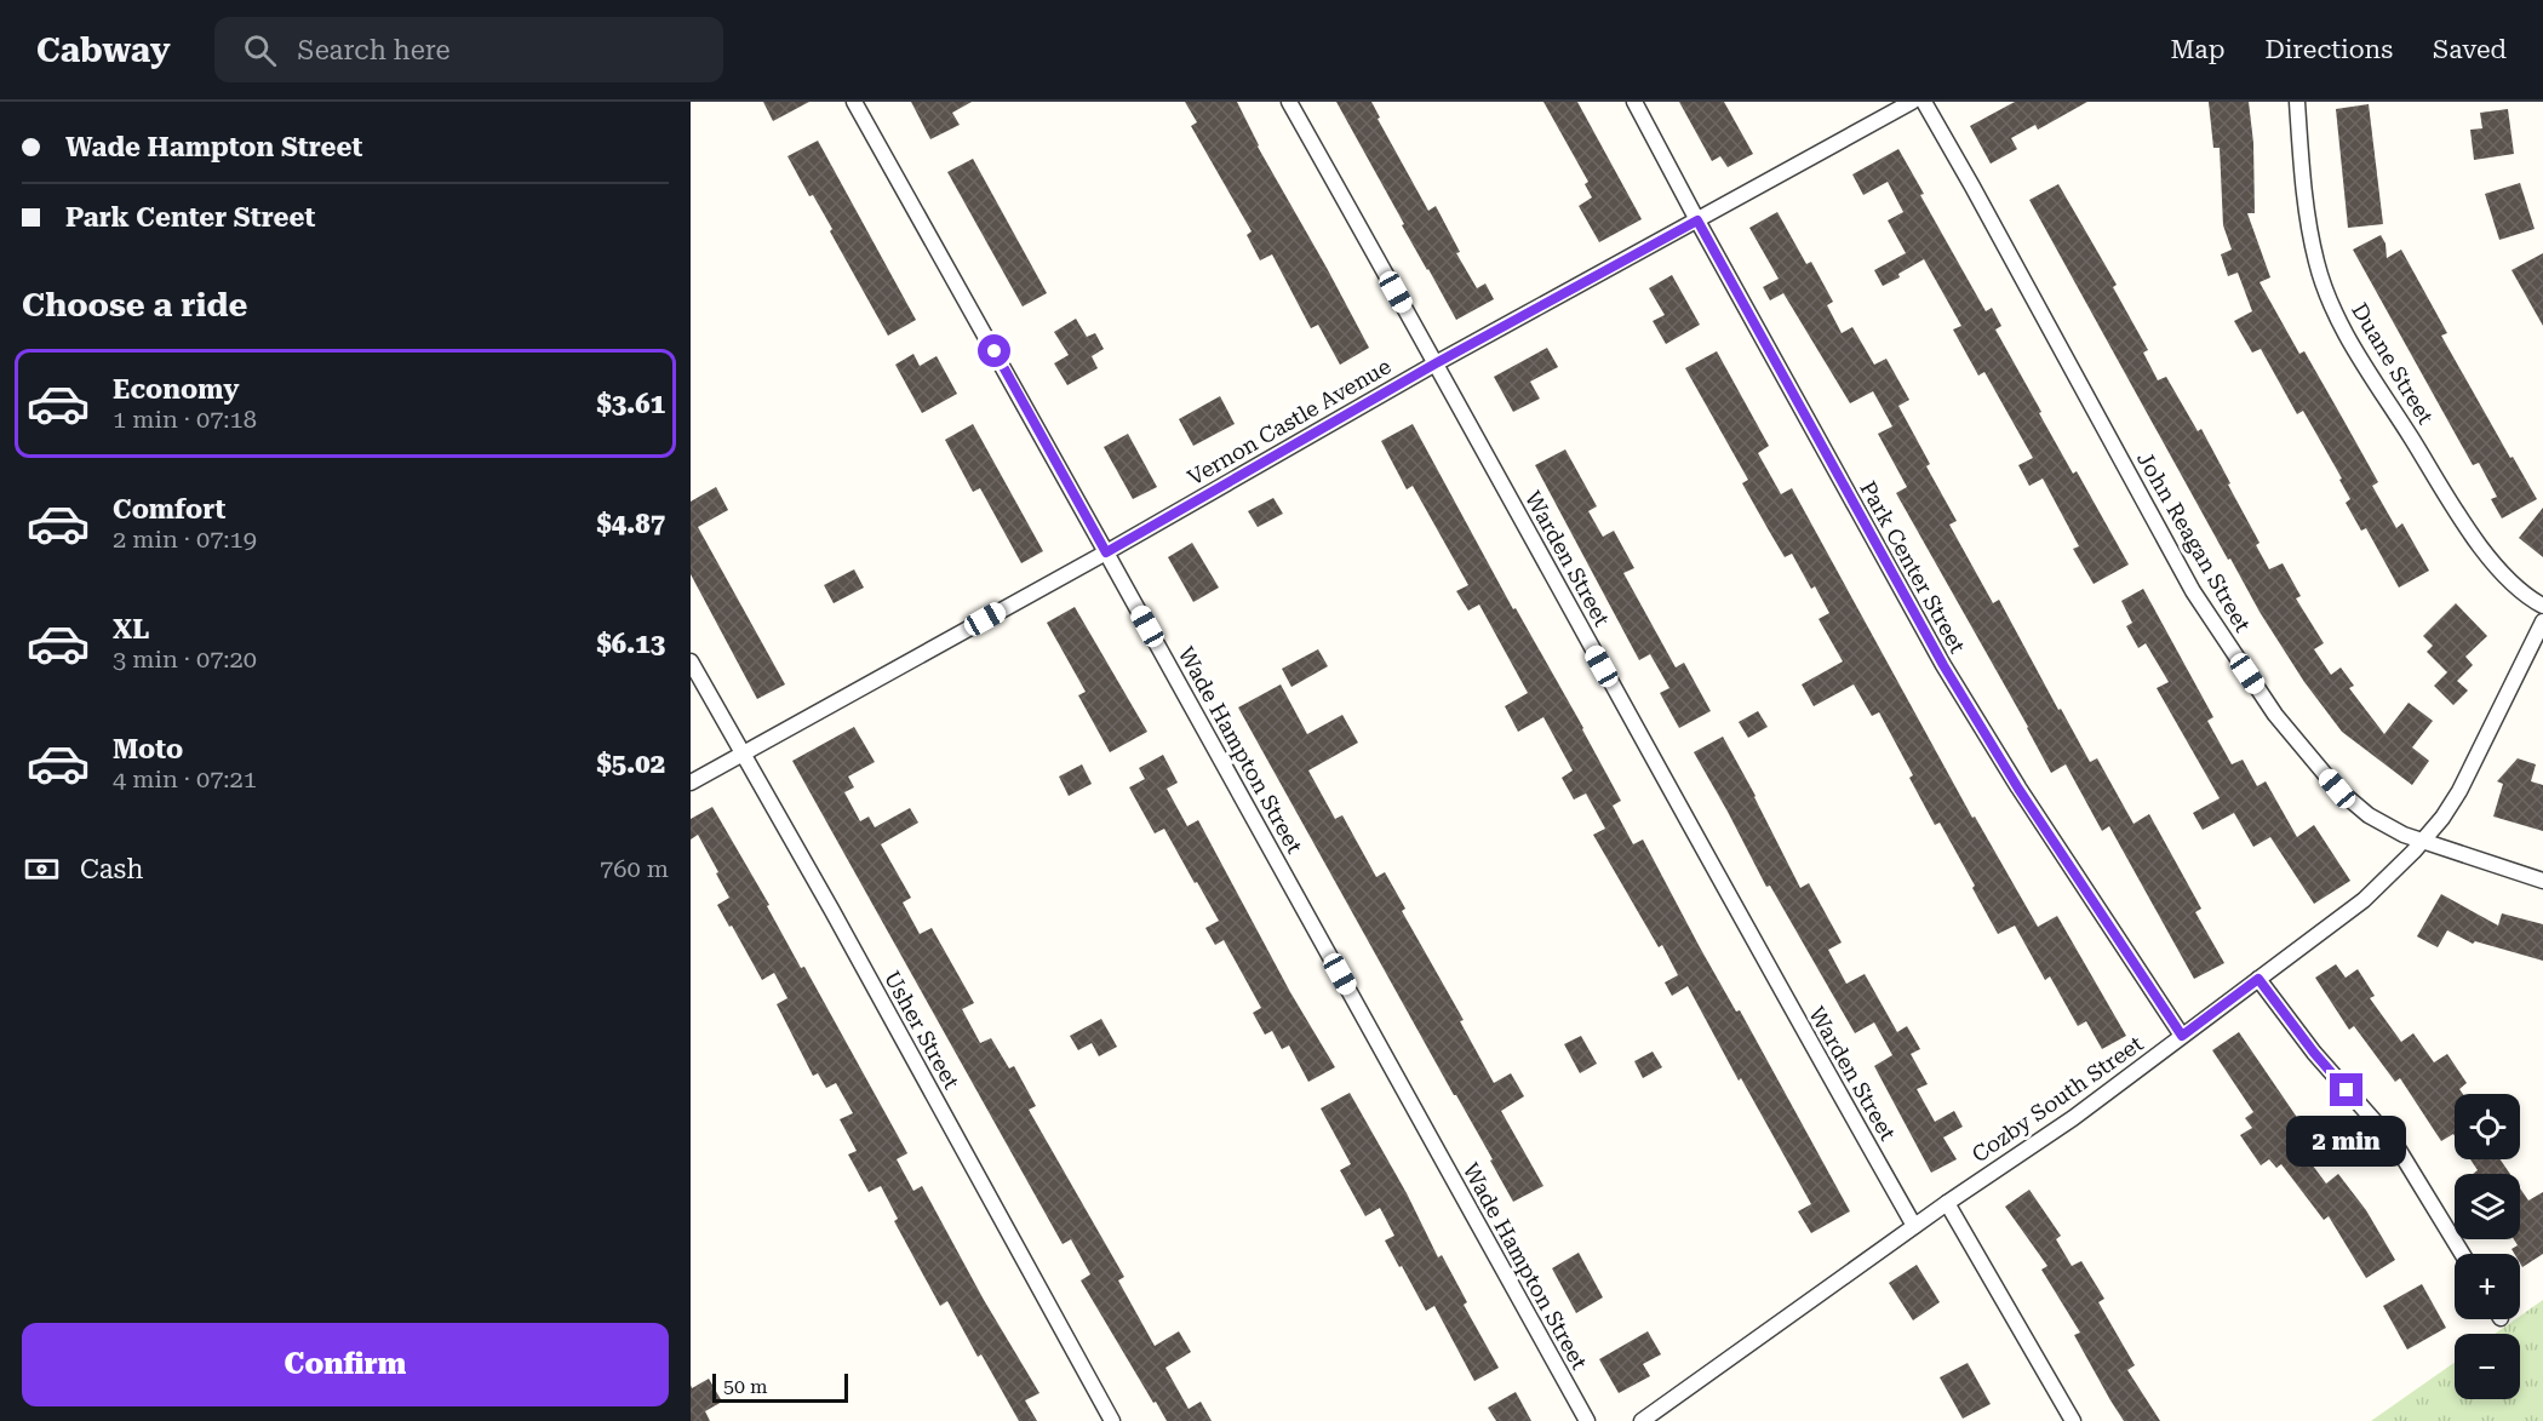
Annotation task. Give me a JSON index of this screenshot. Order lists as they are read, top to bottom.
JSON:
{
  "streets": {
    "street": [
      "Duane Street",
      "Vernon Castle Avenue",
      "John Reagan Street",
      "Warden Street",
      "Park Center Street",
      "Wade Hampton Street",
      "Usher Street",
      "Cozby South Street"
    ]
  },
  "crossings": [
    ["Vernon Castle Avenue", "Warden Street"],
    ["Vernon Castle Avenue", "Park Center Street"],
    ["Vernon Castle Avenue", "Wade Hampton Street"],
    ["Vernon Castle Avenue", "Usher Street"],
    ["John Reagan Street", "Cozby South Street"],
    ["Warden Street", "Cozby South Street"],
    ["Park Center Street", "Cozby South Street"]
  ],
  "scale_bar": "50 m",
  "page": {
    "header": "Cabway",
    "search": "Search here",
    "nav": ["Map", "Directions", "Saved"],
    "banner": ["Wade Hampton Street", "Park Center Street"],
    "heading": "Choose a ride",
    "list": [
      {
        "name": "Economy",
        "note": "1 min · 07:18",
        "value": "$3.61"
      },
      {
        "name": "Comfort",
        "note": "2 min · 07:19",
        "value": "$4.87"
      },
      {
        "name": "XL",
        "note": "3 min · 07:20",
        "value": "$6.13"
      },
      {
        "name": "Moto",
        "note": "4 min · 07:21",
        "value": "$5.02"
      }
    ],
    "pay": ["Cash", "760 m"],
    "map_buttons": ["+", "−"],
    "bubble": "2 min",
    "buttons": "Confirm",
    "scale": "50 m"
  }
}
